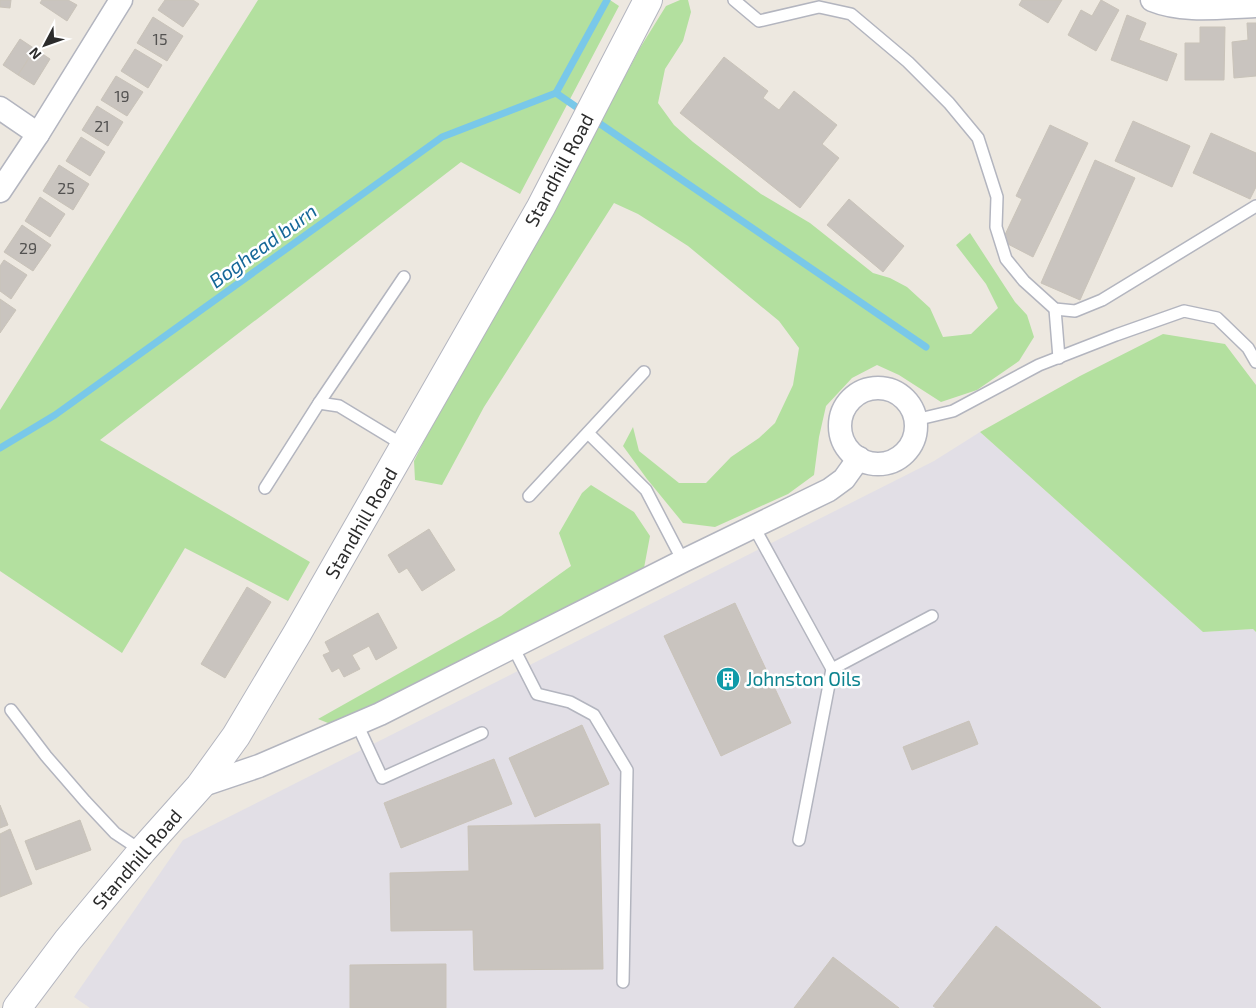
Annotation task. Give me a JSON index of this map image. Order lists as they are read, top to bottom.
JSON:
{
  "streets": {
    "street": ["Standhill Road"]
  },
  "water": ["Boghead burn"],
  "places": {
    "building": ["Johnston Oils"]
  },
  "house_numbers": [
    "15",
    "19",
    "21",
    "25",
    "29"
  ],
  "north": "bottom left"
}
